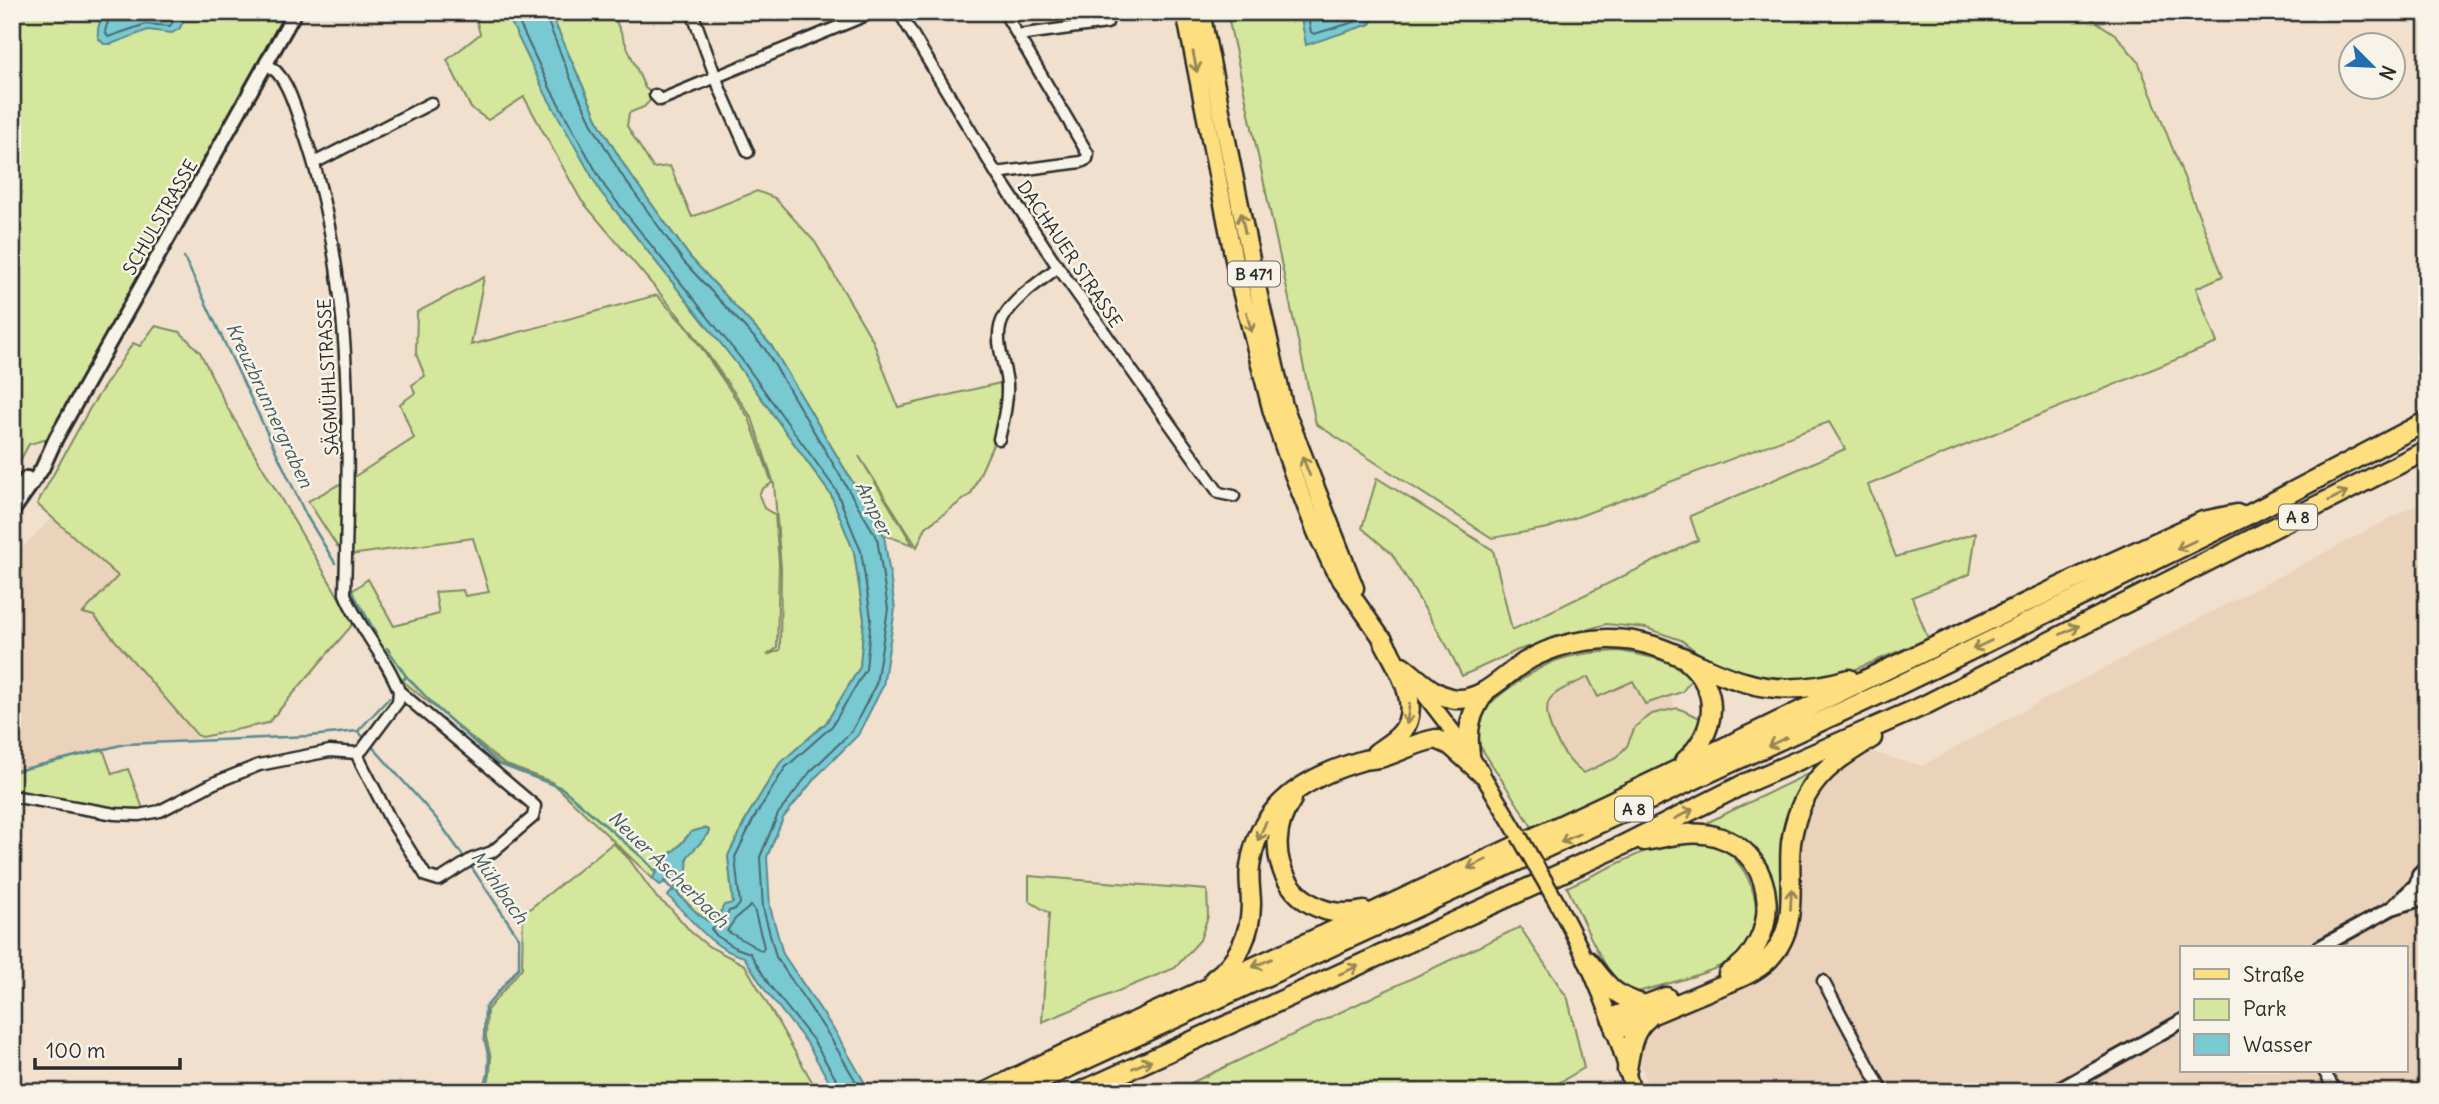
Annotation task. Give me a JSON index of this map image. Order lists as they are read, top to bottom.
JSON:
{
  "streets": {
    "highway": ["B 471", "A 8"],
    "street": ["SCHULSTRASSE", "DACHAUER STRASSE", "SÄGMÜHLSTRASSE"]
  },
  "crossings": [
    ["SCHULSTRASSE", "SÄGMÜHLSTRASSE"]
  ],
  "water": [
    "Kreuzbrunnergraben",
    "Amper",
    "Neuer Ascherbach",
    "Mühlbach"
  ],
  "legend": ["Straße", "Park", "Wasser"],
  "scale_bar": "100 m",
  "north": "bottom right"
}
